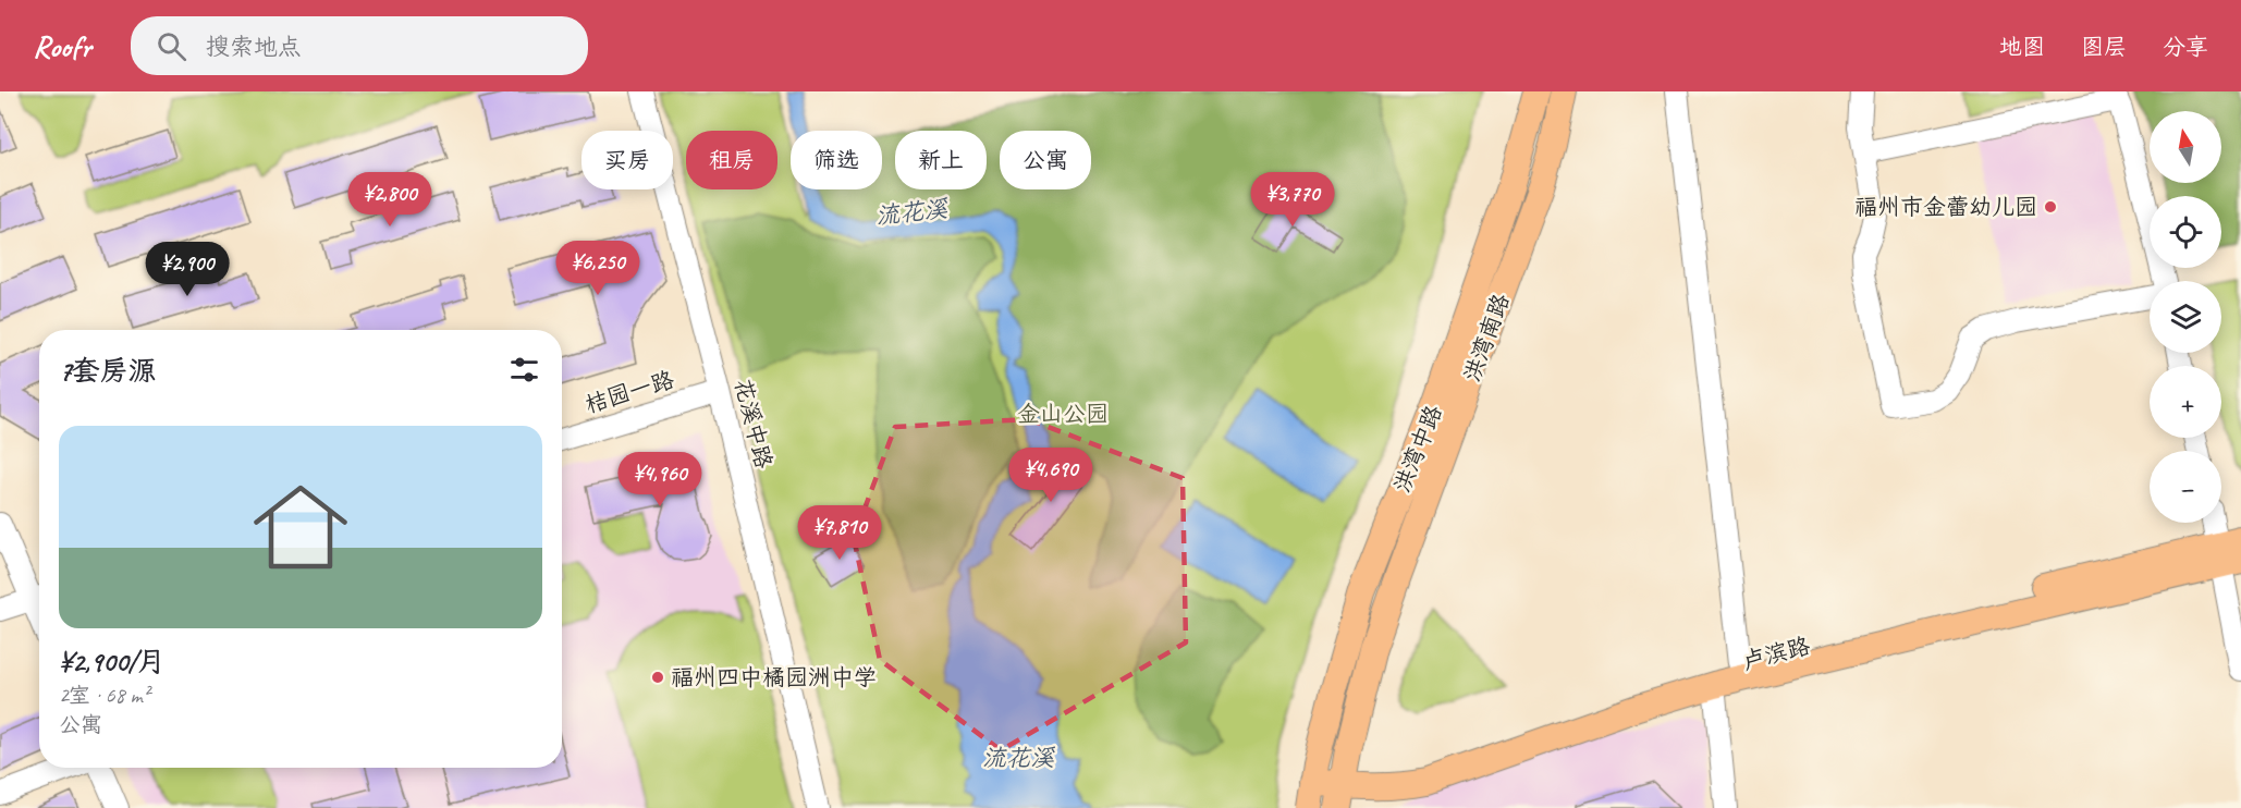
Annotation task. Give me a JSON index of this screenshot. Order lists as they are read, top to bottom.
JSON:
{
  "streets": {
    "main road": ["洪湾南路", "洪湾中路", "卢滨路"],
    "street": ["桔园一路", "花溪中路"]
  },
  "crossings": [
    ["洪湾南路", "卢滨路"],
    ["桔园一路", "花溪中路"],
    ["洪湾中路", "卢滨路"]
  ],
  "water": ["流花溪"],
  "parks": ["金山公园"],
  "places": ["福州市金蕾幼儿园", "福州四中橘园洲中学"],
  "north": "top",
  "page": {
    "header": "Roofr",
    "search": "搜索地点",
    "nav": ["地图", "图层", "分享"],
    "map_buttons": ["+", "−"],
    "chip": [
      "买房",
      "租房",
      "筛选",
      "新上",
      "公寓"
    ],
    "price": [
      "¥2,800",
      "¥3,770",
      "¥6,250",
      "¥2,900",
      "¥4,690",
      "¥4,960",
      "¥7,810"
    ],
    "heading": "7套房源",
    "list": [
      {
        "name": "¥2,900/月",
        "note": "2室 · 68 m² · 公寓"
      }
    ]
  }
}
